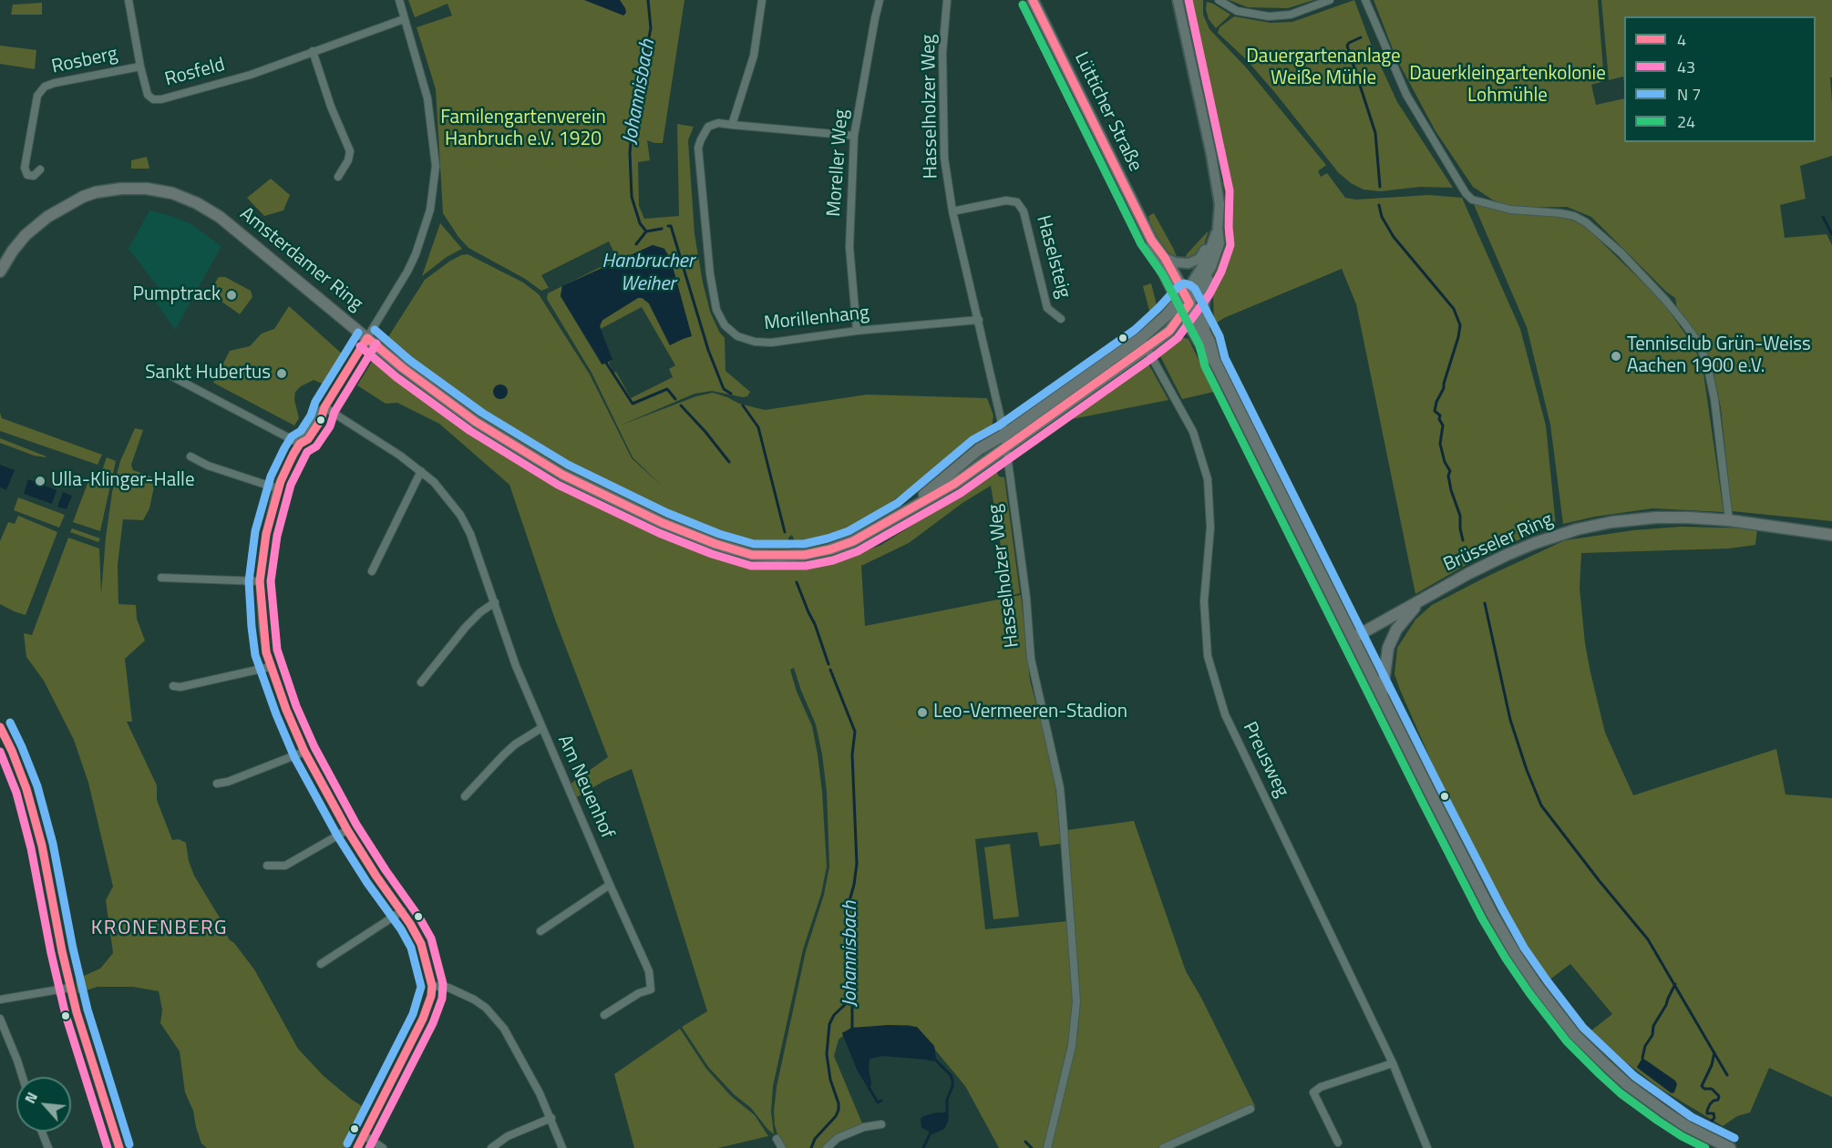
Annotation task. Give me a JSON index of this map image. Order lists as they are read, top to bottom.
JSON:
{
  "streets": {
    "main road": ["Lütticher Straße", "Amsterdamer Ring", "Brüsseler Ring"],
    "street": [
      "Rosberg",
      "Rosfeld",
      "Hasselholzer Weg",
      "Moreller Weg",
      "Haselsteig",
      "Morillenhang",
      "Preusweg",
      "Am Neuenhof"
    ]
  },
  "crossings": [
    ["Rosberg", "Rosfeld"],
    ["Hasselholzer Weg", "Haselsteig"],
    ["Hasselholzer Weg", "Amsterdamer Ring"],
    ["Hasselholzer Weg", "Morillenhang"],
    ["Lütticher Straße", "Amsterdamer Ring"],
    ["Lütticher Straße", "Brüsseler Ring"],
    ["Moreller Weg", "Morillenhang"],
    ["Amsterdamer Ring", "Preusweg"]
  ],
  "districts": ["KRONENBERG"],
  "water": ["Johannisbach", "Hanbrucher Weiher"],
  "parks": ["Dauergartenanlage Weiße Mühle", "Dauerkleingartenkolonie Lohmühle", "Familengartenverein Hanbruch e.V. 1920"],
  "places": [
    "Pumptrack",
    "Tennisclub Grün-Weiss Aachen 1900 e.V.",
    "Sankt Hubertus",
    "Ulla-Klinger-Halle",
    "Leo-Vermeeren-Stadion"
  ],
  "lines": ["transit line 4", "transit line 43", "transit line 24"],
  "legend": [
    "4",
    "43",
    "N 7",
    "24"
  ],
  "north": "top left"
}
